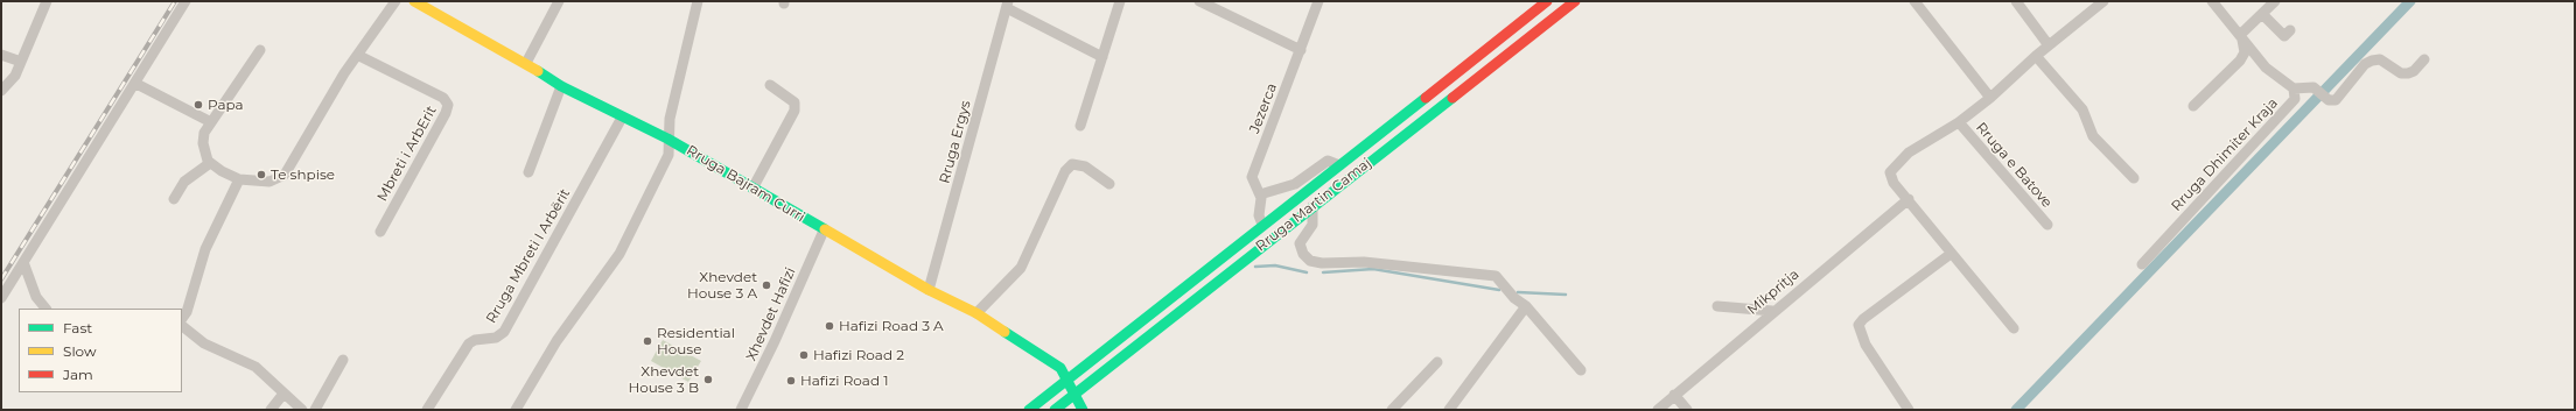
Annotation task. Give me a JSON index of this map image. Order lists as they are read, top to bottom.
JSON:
{
  "streets": {
    "main road": ["Rruga Bajram Curri", "Rruga Martin Camaj"],
    "street": [
      "Jezerca",
      "Rruga Ergys",
      "Mbreti i ArbErit",
      "Rruga Dhimiter Kraja",
      "Rruga e Batove",
      "Rruga Mbreti I Arbërit",
      "Mikpritja",
      "Xhevdet Hafizi"
    ]
  },
  "crossings": [
    ["Jezerca", "Rruga Martin Camaj"],
    ["Rruga Ergys", "Rruga Bajram Curri"],
    ["Rruga Bajram Curri", "Rruga Martin Camaj"],
    ["Rruga Bajram Curri", "Rruga Mbreti I Arbërit"],
    ["Rruga Bajram Curri", "Xhevdet Hafizi"]
  ],
  "places": [
    "Papa",
    "Te shpise",
    "Xhevdet House 3 A",
    "Hafizi Road 3 A",
    "Residential House",
    "Hafizi Road 2",
    "Xhevdet House 3 B",
    "Hafizi Road 1"
  ],
  "legend": ["Fast", "Slow", "Jam"]
}
